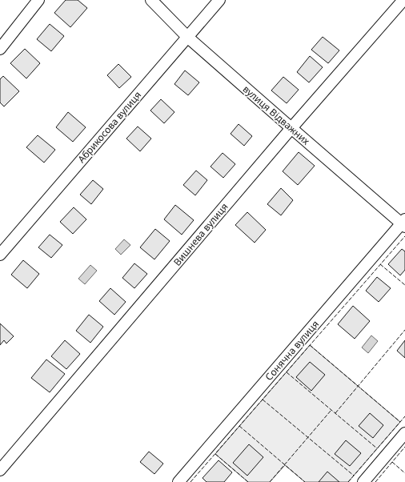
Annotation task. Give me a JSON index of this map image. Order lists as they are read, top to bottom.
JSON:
{
  "streets": {
    "street": [
      "вулиця Відважних",
      "Абрикосова вулиця",
      "Вишнева вулиця",
      "Сонячна вулиця"
    ]
  },
  "crossings": [
    ["вулиця Відважних", "Абрикосова вулиця"],
    ["вулиця Відважних", "Вишнева вулиця"],
    ["вулиця Відважних", "Сонячна вулиця"]
  ]
}
